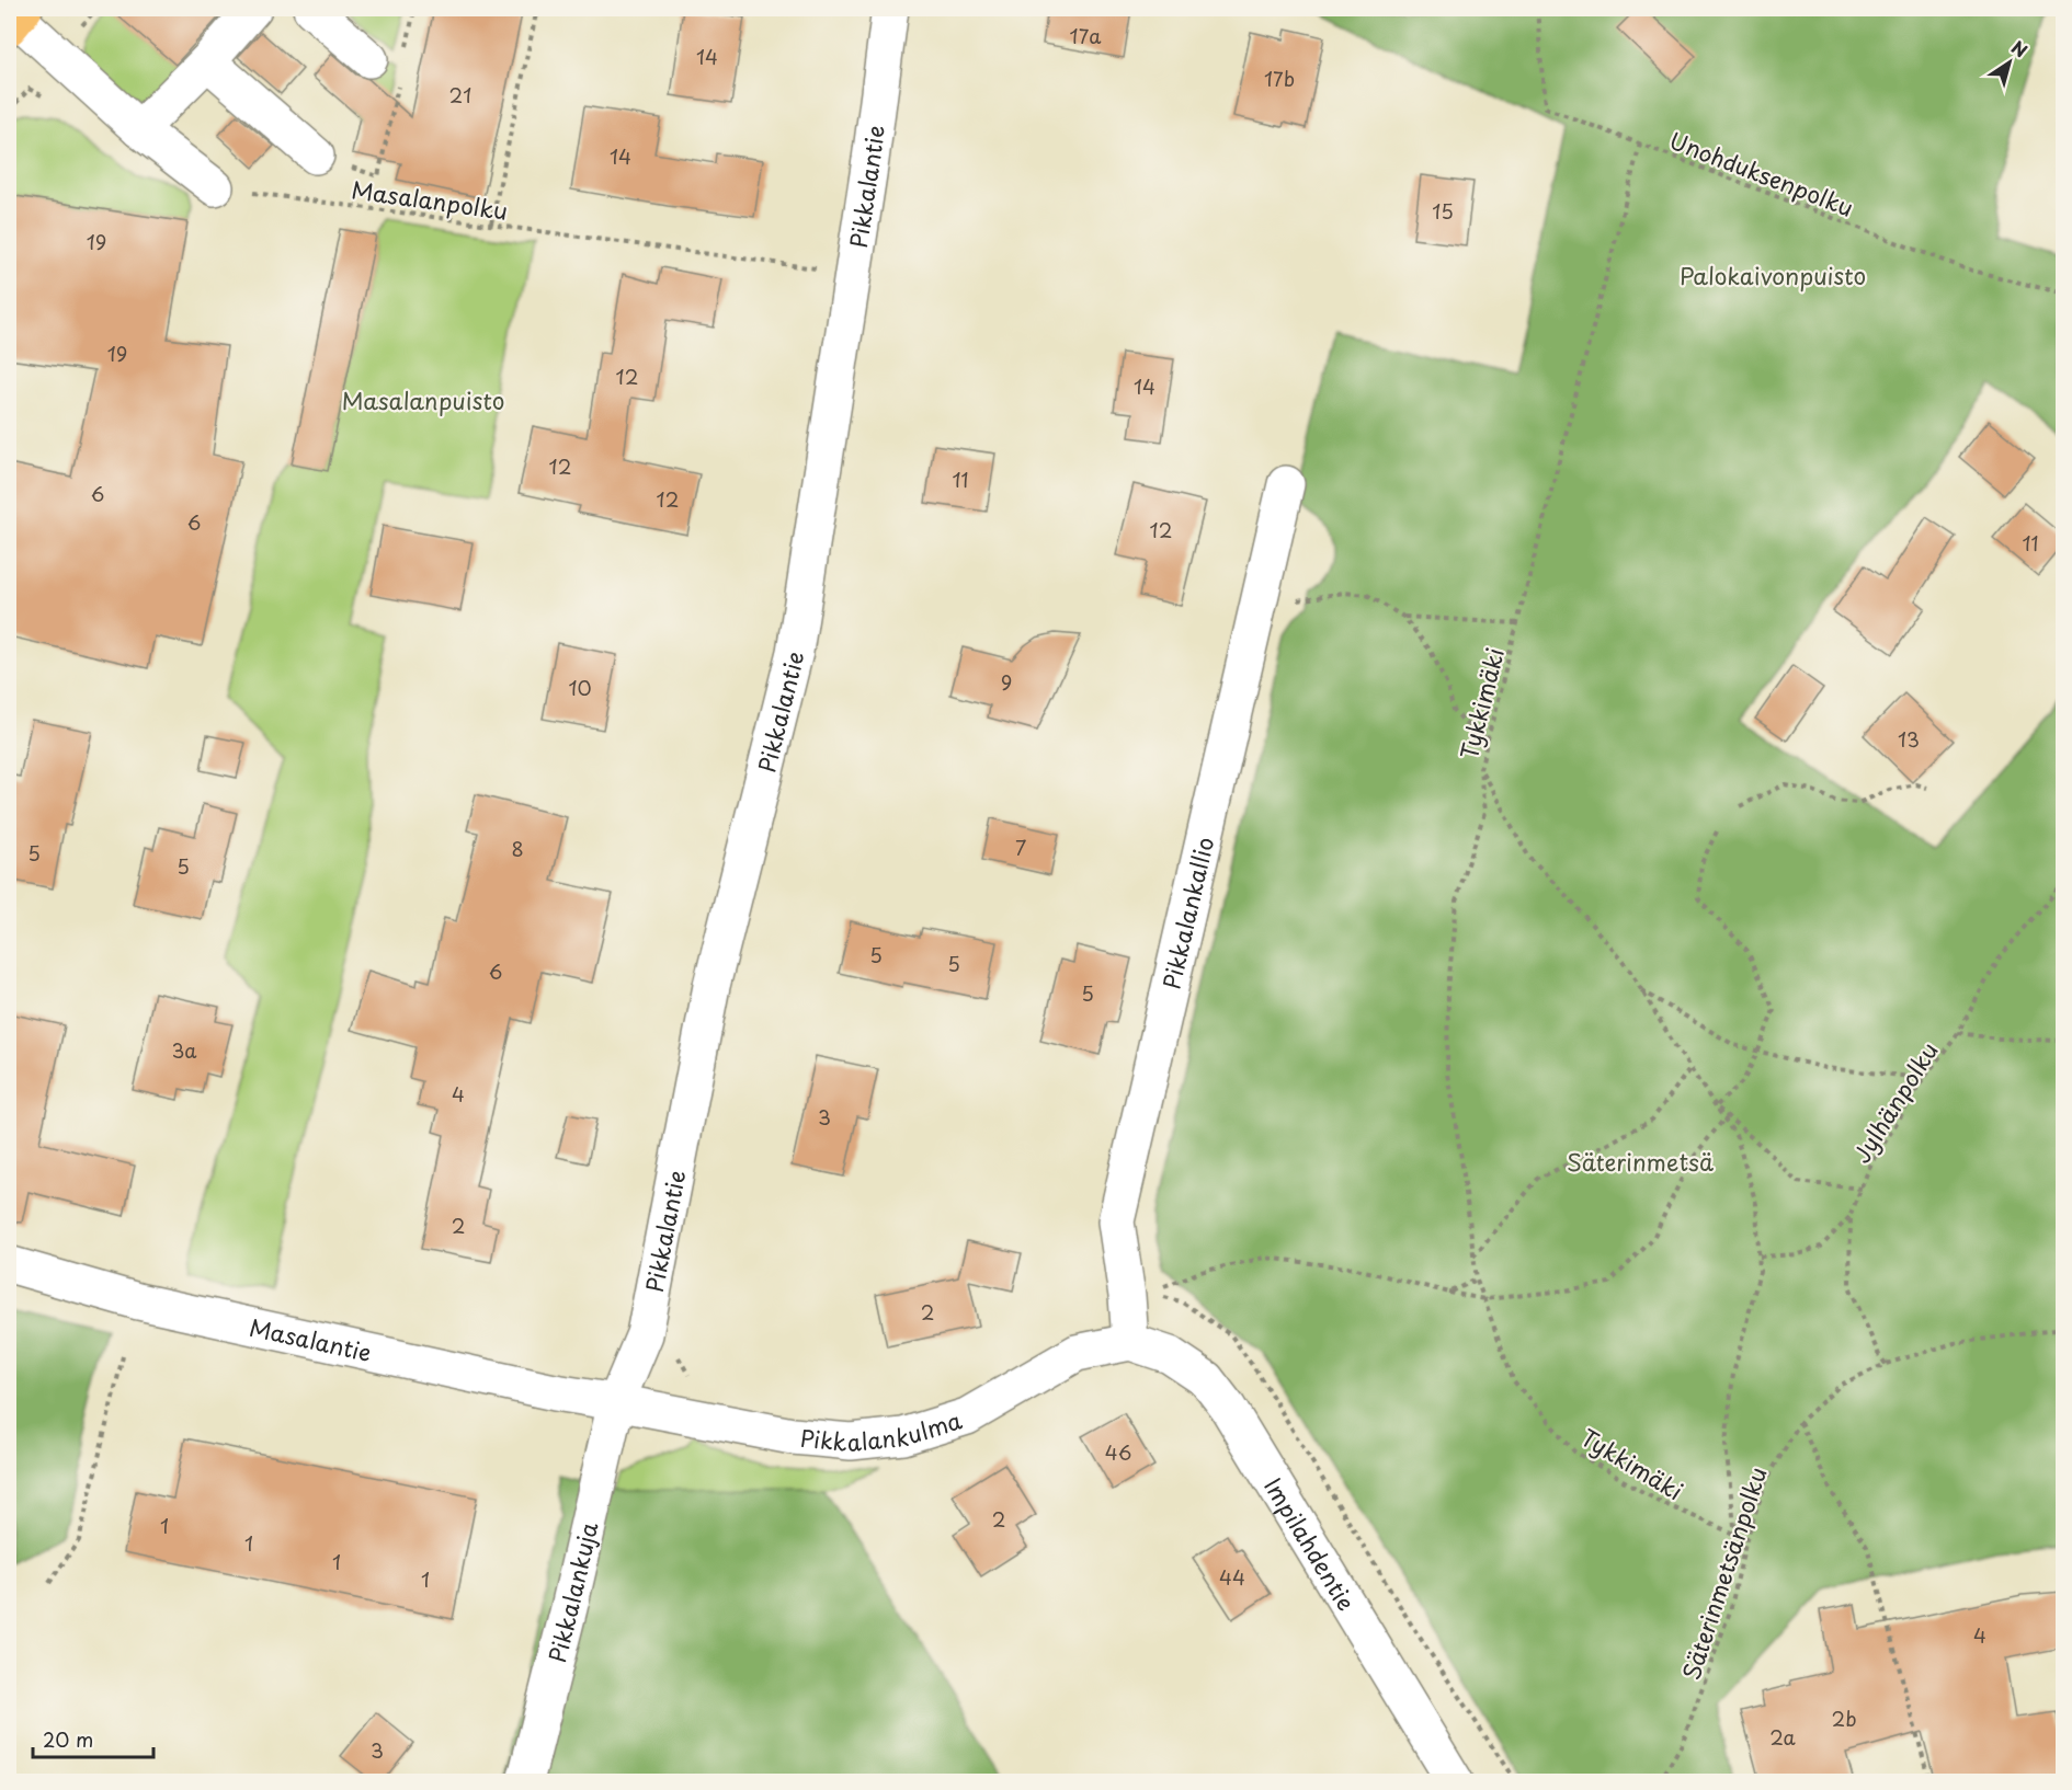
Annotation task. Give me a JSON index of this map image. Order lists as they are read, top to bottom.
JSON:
{
  "streets": {
    "street": [
      "Pikkalantie",
      "Pikkalankallio",
      "Masalantie",
      "Pikkalankulma",
      "Impilahdentie",
      "Pikkalankuja"
    ],
    "path": [
      "Unohduksenpolku",
      "Masalanpolku",
      "Tykkimäki",
      "Jylhänpolku",
      "Säterinmetsänpolku"
    ]
  },
  "crossings": [
    ["Unohduksenpolku", "Tykkimäki"],
    ["Pikkalantie", "Masalanpolku"],
    ["Pikkalantie", "Masalantie"],
    ["Pikkalantie", "Pikkalankulma"],
    ["Pikkalantie", "Pikkalankuja"],
    ["Tykkimäki", "Säterinmetsänpolku"],
    ["Pikkalankallio", "Pikkalankulma"],
    ["Pikkalankallio", "Impilahdentie"],
    ["Jylhänpolku", "Säterinmetsänpolku"],
    ["Masalantie", "Pikkalankulma"],
    ["Masalantie", "Pikkalankuja"],
    ["Pikkalankulma", "Impilahdentie"],
    ["Pikkalankulma", "Pikkalankuja"]
  ],
  "parks": ["Palokaivonpuisto", "Masalanpuisto", "Säterinmetsä"],
  "house_numbers": [
    "17a",
    "14",
    "17b",
    "21",
    "14",
    "15",
    "19",
    "19",
    "12",
    "14",
    "12",
    "11",
    "6",
    "12",
    "6",
    "12",
    "11",
    "9",
    "10",
    "13",
    "7",
    "8",
    "5",
    "5",
    "5",
    "5",
    "6",
    "5",
    "3a",
    "4",
    "3",
    "2",
    "2",
    "46",
    "2",
    "1",
    "1",
    "1",
    "44",
    "1",
    "4",
    "2b",
    "2a",
    "3"
  ],
  "scale_bar": "20 m",
  "north": "top right"
}
